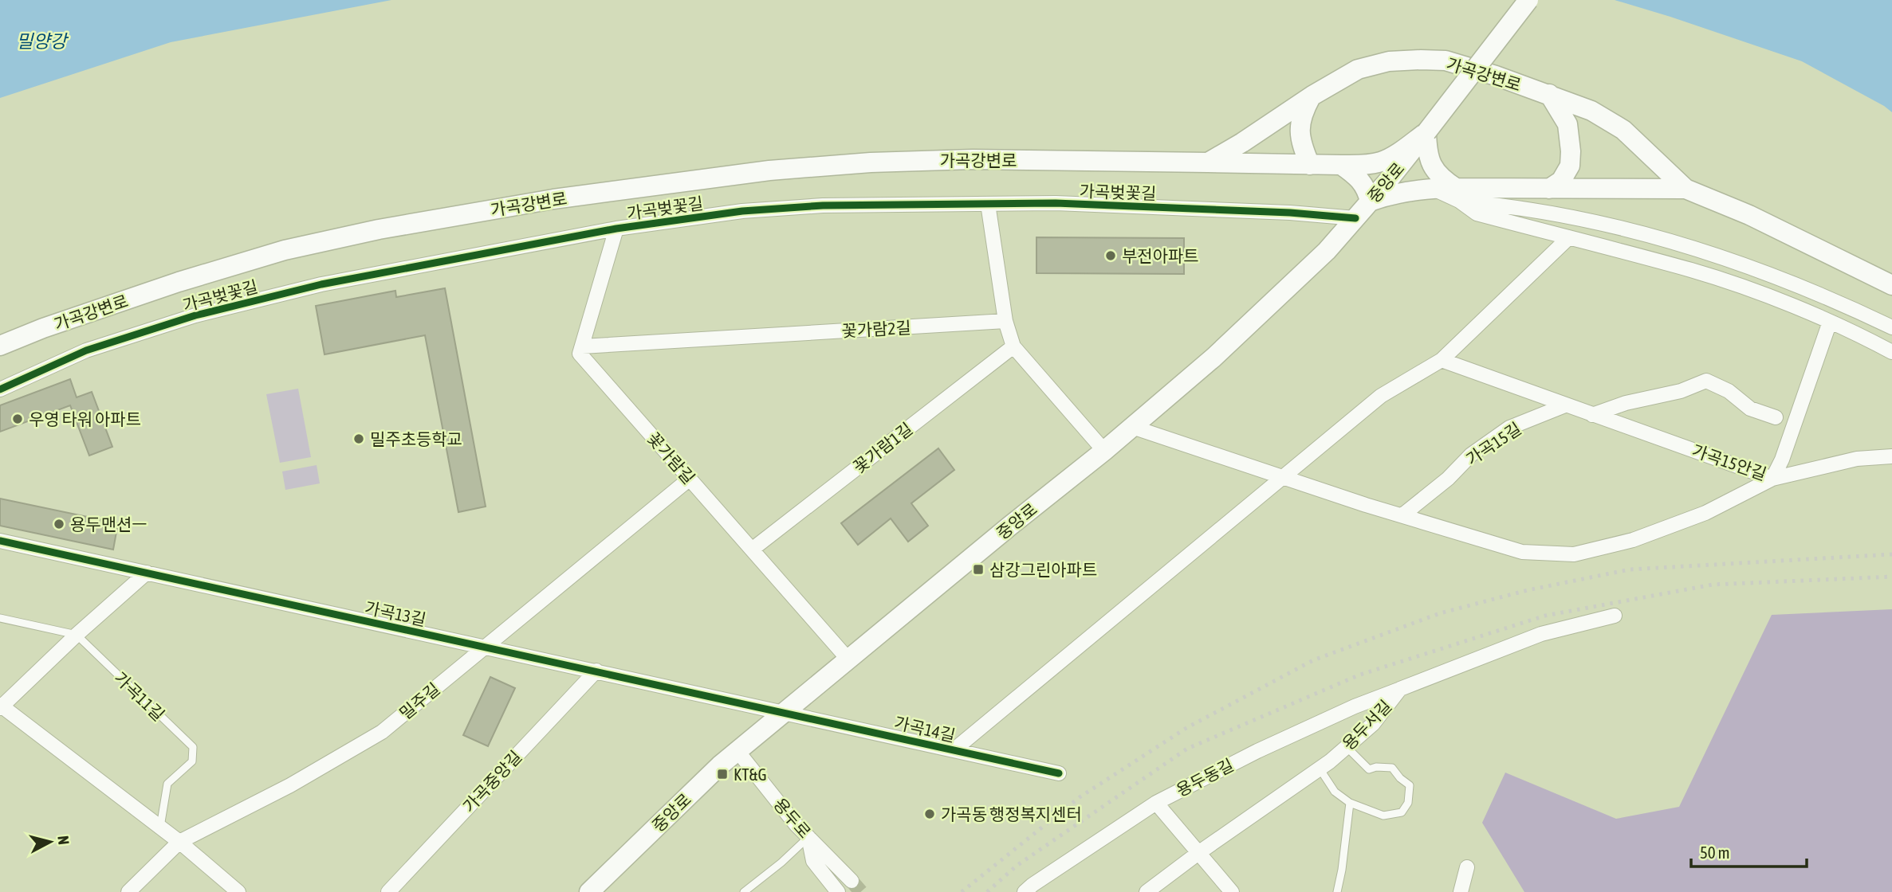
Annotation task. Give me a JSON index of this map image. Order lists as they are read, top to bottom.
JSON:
{
  "streets": {
    "main road": ["가곡강변로", "중앙로"],
    "street": [
      "가곡벚꽃길",
      "꽃가람2길",
      "가곡15길",
      "꽃가람1길",
      "꽃가람길",
      "가곡15안길",
      "가곡13길",
      "밀주길",
      "용두서길",
      "가곡14길",
      "용두동길",
      "가곡중앙길",
      "용두로"
    ],
    "lane": ["가곡11길"]
  },
  "crossings": [
    ["중앙로", "가곡벚꽃길"],
    ["중앙로", "꽃가람길"],
    ["중앙로", "가곡13길"],
    ["중앙로", "가곡14길"],
    ["중앙로", "용두로"],
    ["꽃가람2길", "꽃가람길"],
    ["가곡15길", "가곡15안길"],
    ["꽃가람1길", "꽃가람길"],
    ["꽃가람길", "밀주길"],
    ["가곡13길", "밀주길"],
    ["가곡13길", "가곡14길"],
    ["가곡13길", "가곡중앙길"],
    ["용두서길", "용두동길"]
  ],
  "water": ["밀양강"],
  "places": {
    "other": [
      "부전아파트",
      "우영 타워 아파트",
      "밀주초등학교",
      "용두맨션ㅡ",
      "가곡동 행정복지센터"
    ],
    "transit": ["삼강그린아파트", "KT&G"]
  },
  "scale_bar": "50 m",
  "north": "right"
}
